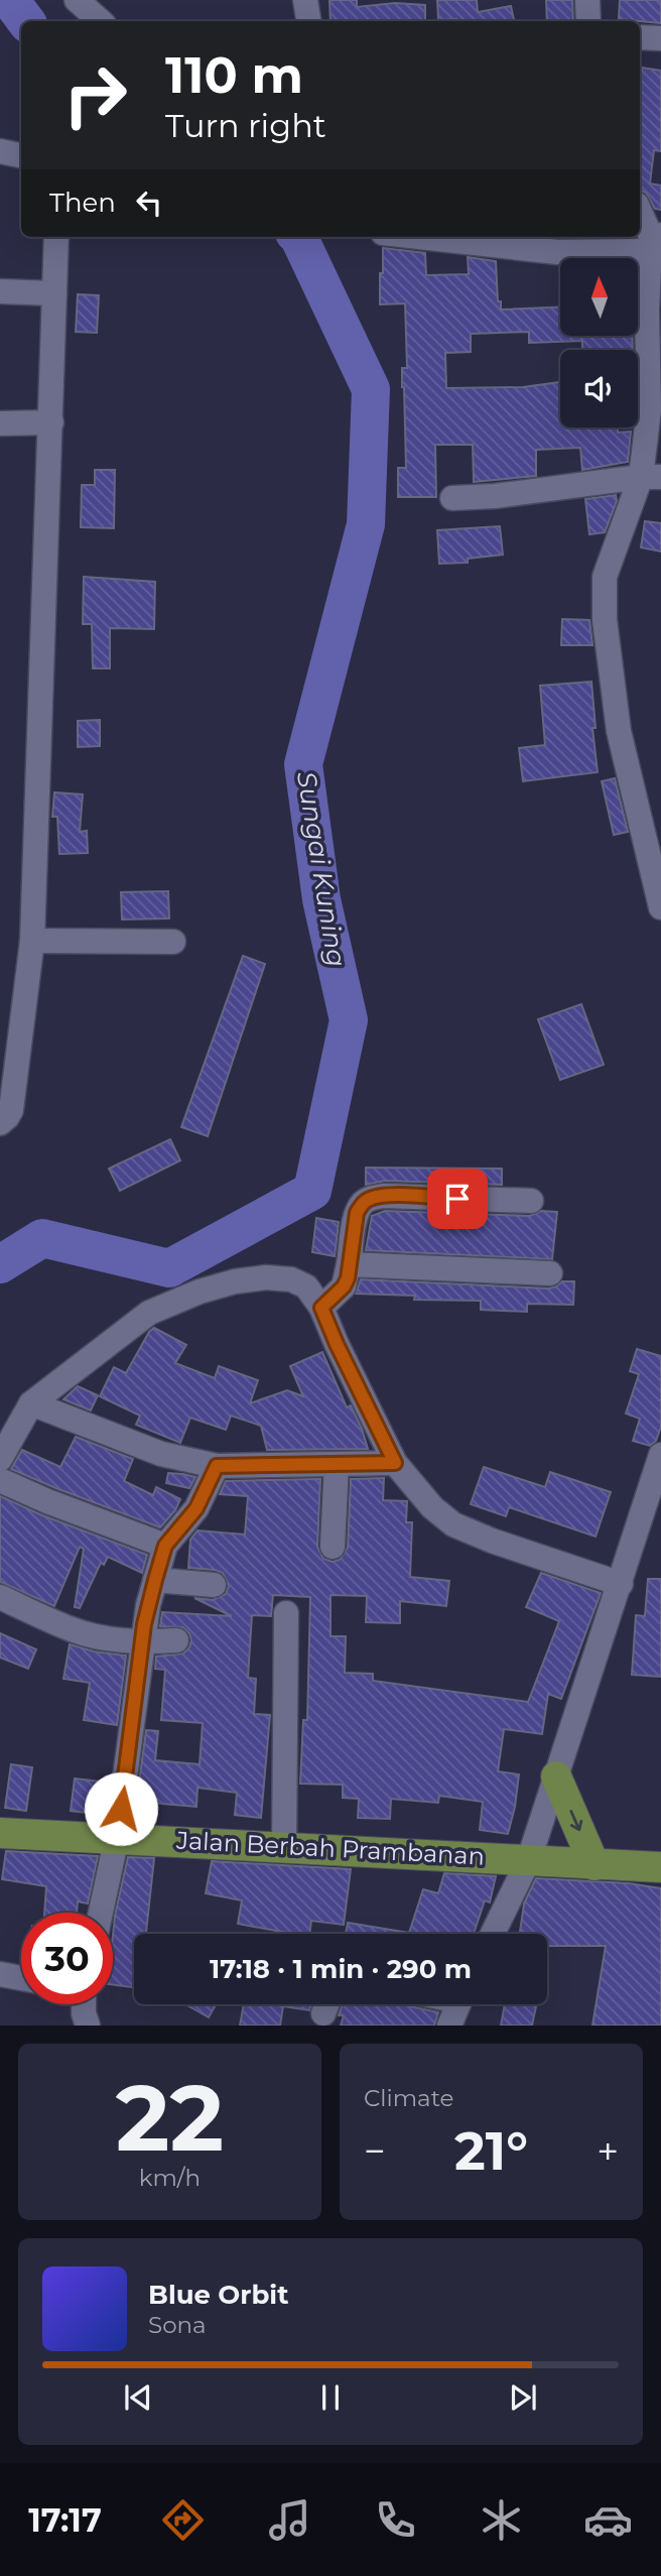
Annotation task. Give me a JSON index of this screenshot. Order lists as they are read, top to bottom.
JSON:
{
  "streets": {
    "main road": ["Jalan Berbah Prambanan"]
  },
  "water": ["Sungai Kuning"],
  "north": "top",
  "page": {
    "turn": ["110 m", "Turn right"],
    "then": "Then",
    "limit": "30",
    "trip": "17:18 · 1 min · 290 m",
    "tile": [
      ["22", "km/h"],
      "Climate"
    ],
    "heat": ["−", "21°", "+"],
    "song": ["Blue Orbit", "Sona"],
    "tabs": "17:17"
  }
}
